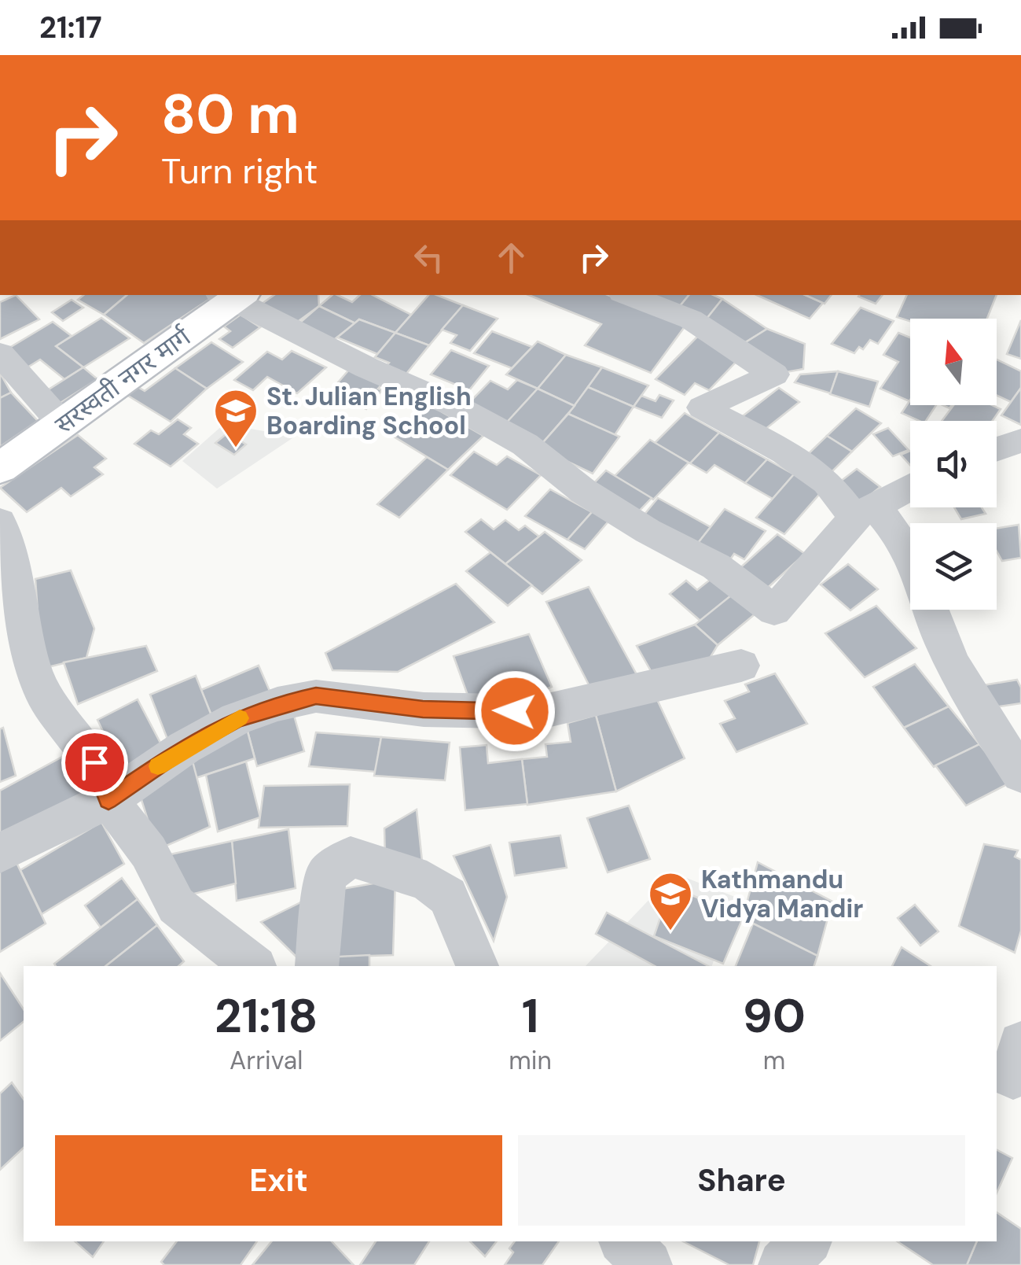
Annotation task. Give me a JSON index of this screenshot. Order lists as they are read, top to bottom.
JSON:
{
  "streets": {
    "main road": ["सरस्वती नगर मार्ग"]
  },
  "places": {
    "school or university": ["St. Julian English Boarding School", "Kathmandu Vidya Mandir"]
  },
  "north": "top",
  "page": {
    "status": "21:17",
    "turn": ["80 m", "Turn right"],
    "eta": [
      "21:18",
      "Arrival",
      "1",
      "min",
      "90",
      "m"
    ],
    "buttons": ["Exit", "Share"]
  }
}
